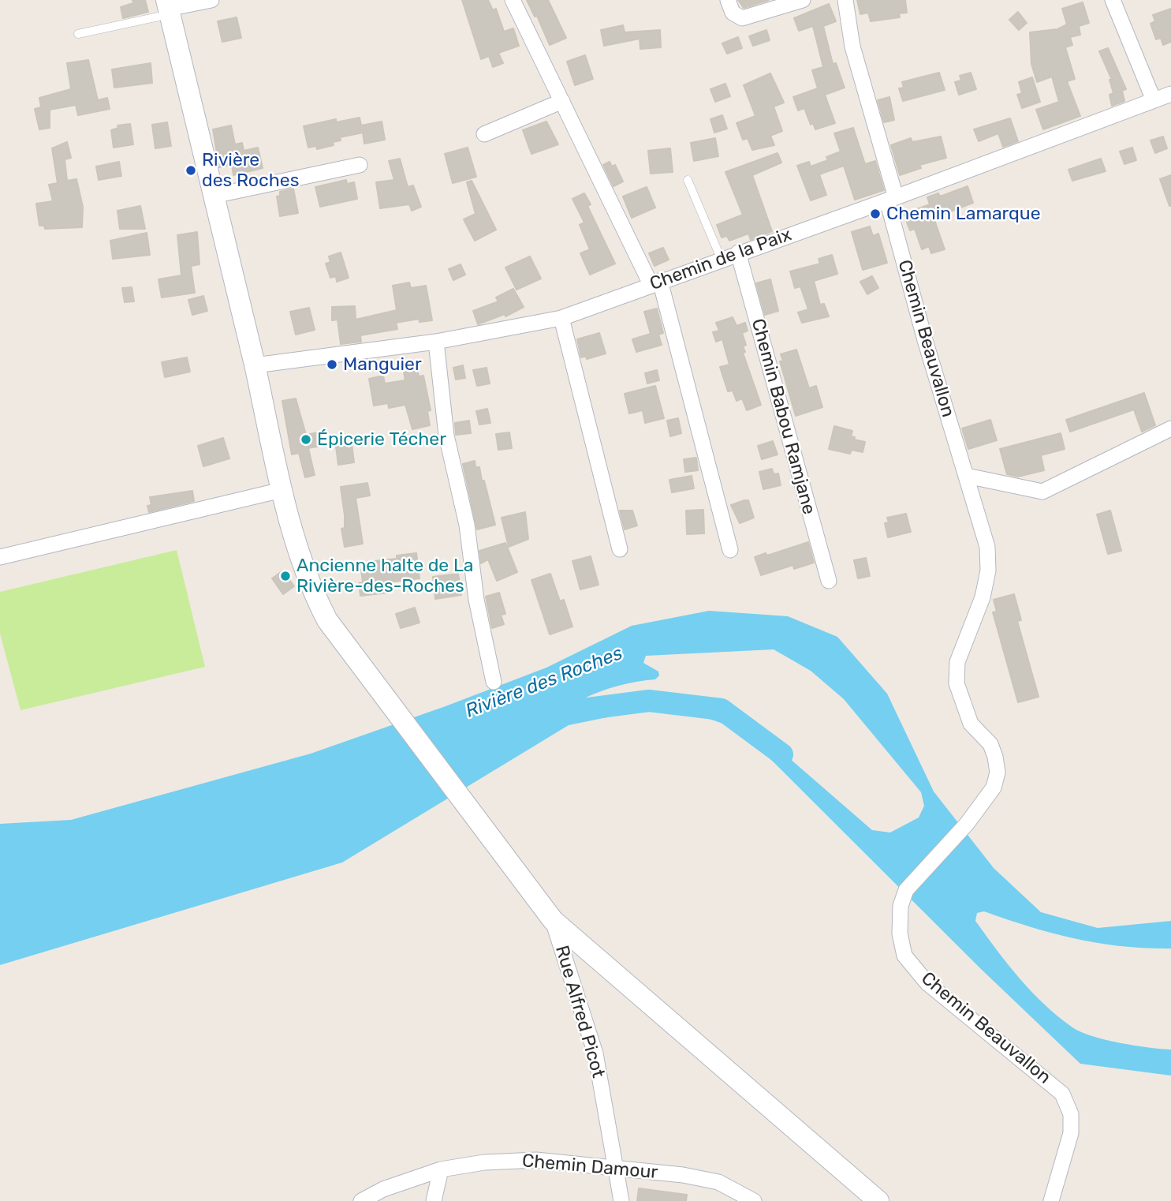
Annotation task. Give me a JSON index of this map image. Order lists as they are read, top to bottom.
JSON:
{
  "streets": {
    "street": [
      "Chemin de la Paix",
      "Chemin Beauvallon",
      "Chemin Babou Ramjane",
      "Rue Alfred Picot",
      "Chemin Damour"
    ]
  },
  "crossings": [
    ["Chemin de la Paix", "Chemin Beauvallon"],
    ["Chemin de la Paix", "Chemin Babou Ramjane"],
    ["Rue Alfred Picot", "Chemin Damour"]
  ],
  "water": ["Rivière des Roches"],
  "places": [
    "Rivière des Roches",
    "Chemin Lamarque",
    "Manguier",
    "Épicerie Técher",
    "Ancienne halte de La Rivière-des-Roches"
  ]
}
